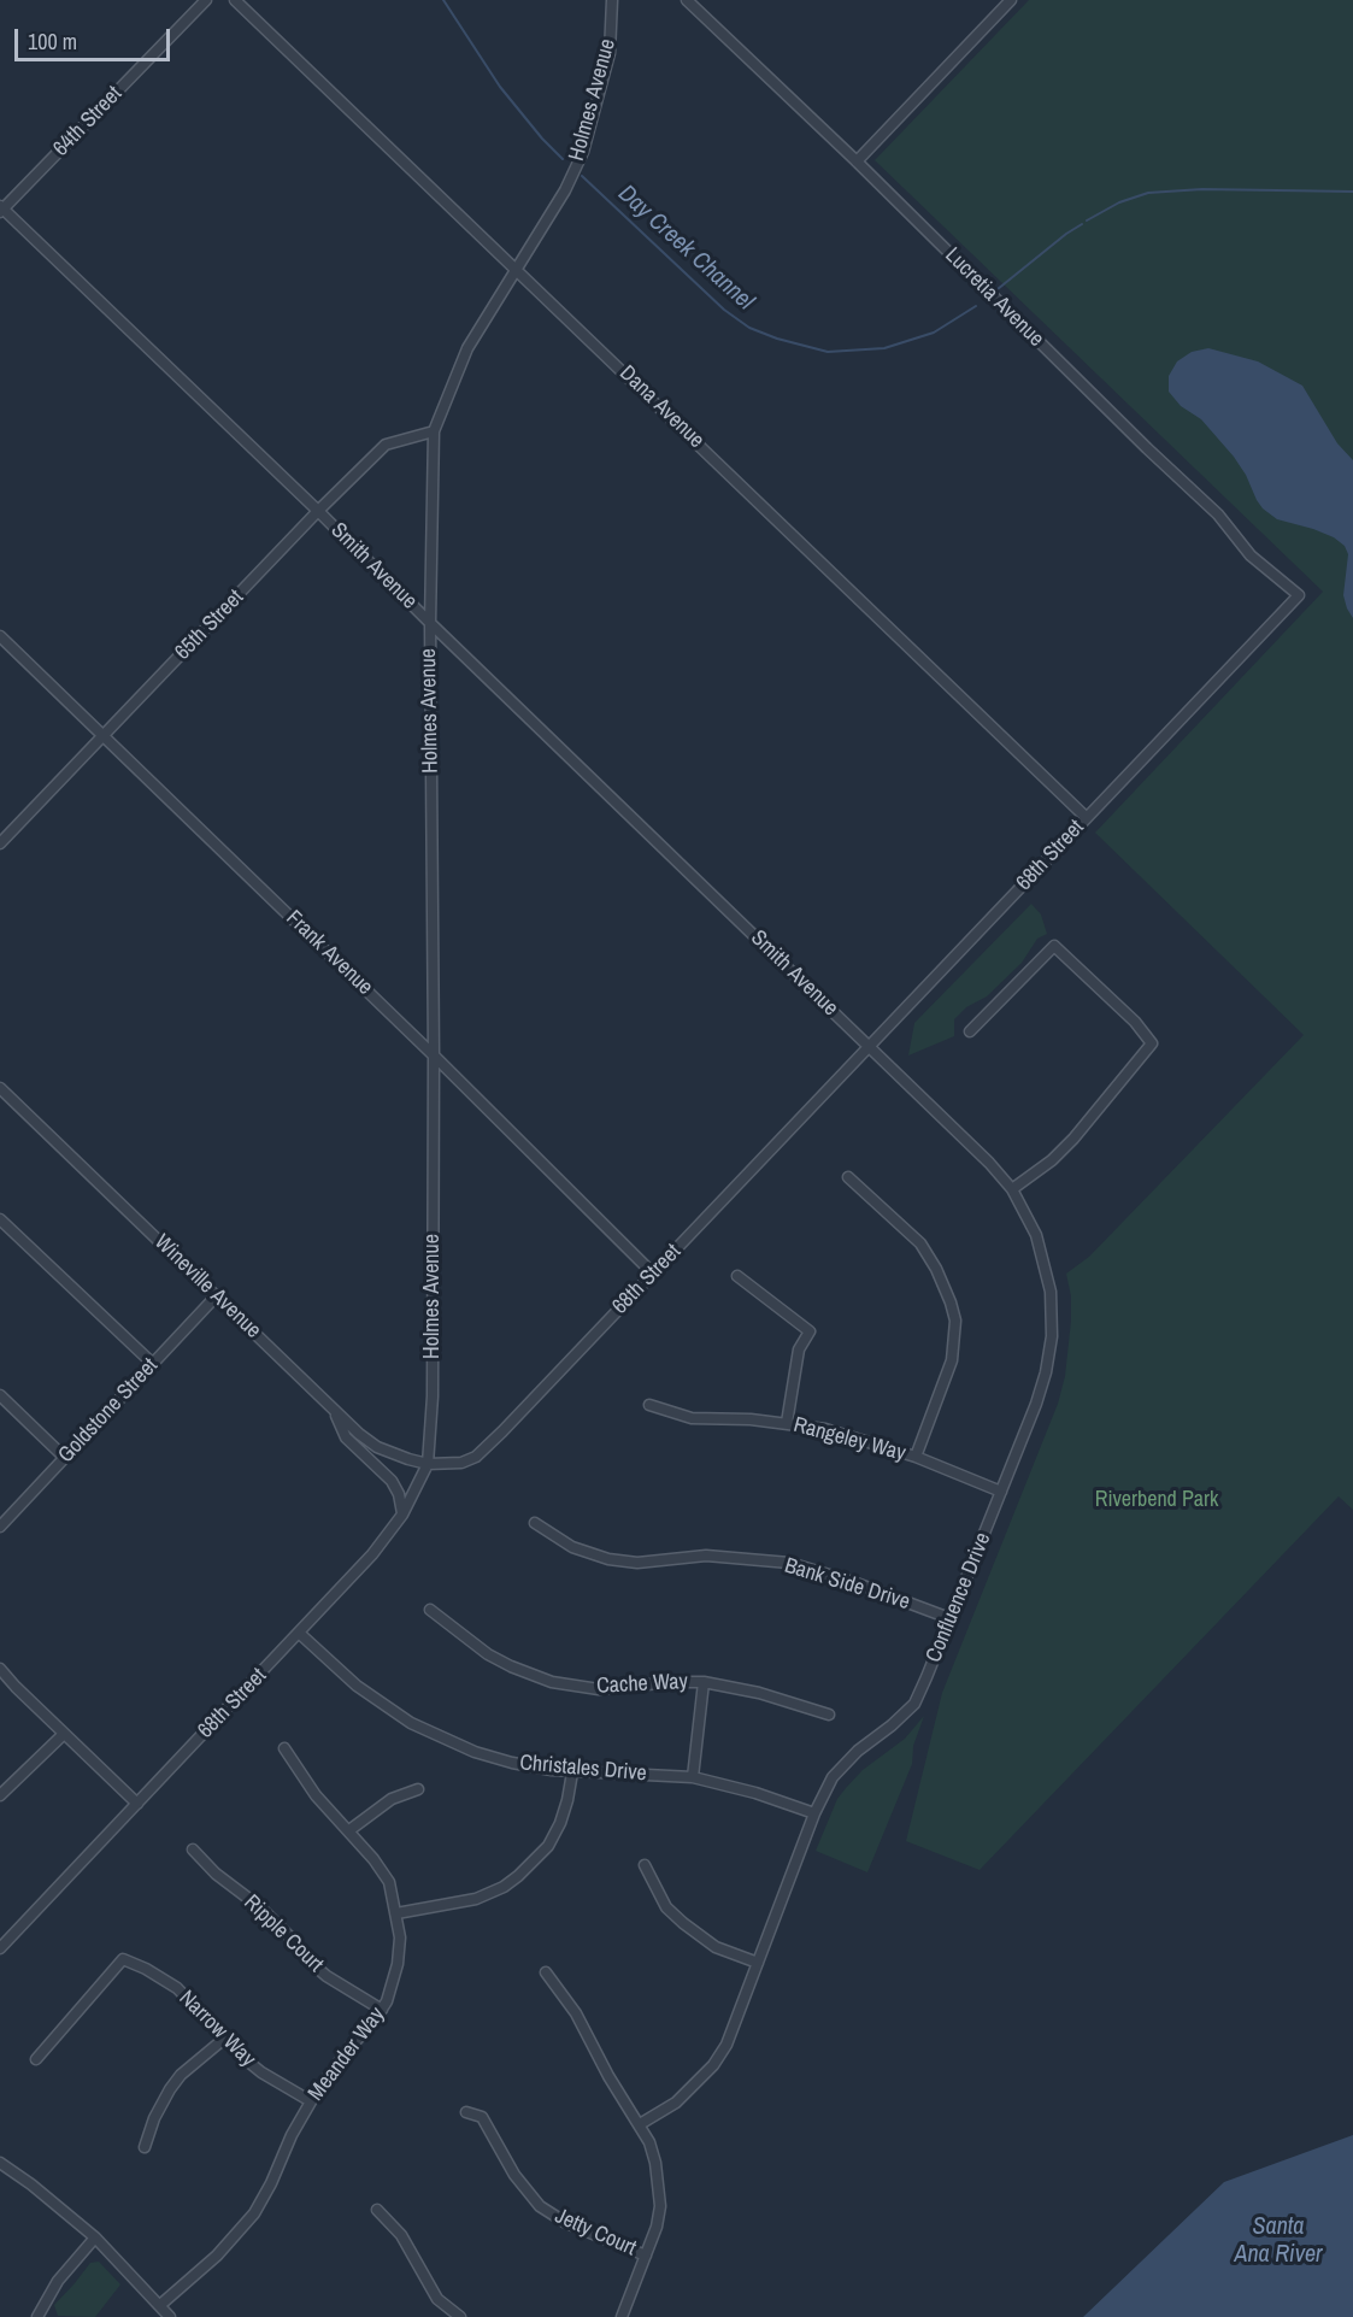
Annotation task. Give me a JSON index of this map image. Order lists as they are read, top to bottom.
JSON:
{
  "streets": {
    "street": [
      "Holmes Avenue",
      "64th Street",
      "Lucretia Avenue",
      "Dana Avenue",
      "Smith Avenue",
      "65th Street",
      "68th Street",
      "Frank Avenue",
      "Wineville Avenue",
      "Goldstone Street",
      "Rangeley Way",
      "Bank Side Drive",
      "Confluence Drive",
      "Cache Way",
      "Christales Drive",
      "Ripple Court",
      "Narrow Way",
      "Meander Way",
      "Jetty Court"
    ]
  },
  "crossings": [
    ["Holmes Avenue", "Dana Avenue"],
    ["Holmes Avenue", "Smith Avenue"],
    ["Holmes Avenue", "65th Street"],
    ["Holmes Avenue", "68th Street"],
    ["Holmes Avenue", "Frank Avenue"],
    ["Holmes Avenue", "Wineville Avenue"],
    ["64th Street", "Smith Avenue"],
    ["Lucretia Avenue", "68th Street"],
    ["Dana Avenue", "68th Street"],
    ["Smith Avenue", "65th Street"],
    ["Smith Avenue", "68th Street"],
    ["Smith Avenue", "Confluence Drive"],
    ["65th Street", "Frank Avenue"],
    ["68th Street", "Frank Avenue"],
    ["68th Street", "Wineville Avenue"],
    ["68th Street", "Confluence Drive"],
    ["68th Street", "Christales Drive"],
    ["Wineville Avenue", "Goldstone Street"],
    ["Rangeley Way", "Confluence Drive"],
    ["Bank Side Drive", "Confluence Drive"],
    ["Confluence Drive", "Christales Drive"],
    ["Ripple Court", "Meander Way"],
    ["Narrow Way", "Meander Way"]
  ],
  "water": ["Day Creek Channel", "Santa Ana River"],
  "parks": ["Riverbend Park"],
  "scale_bar": "100 m"
}
